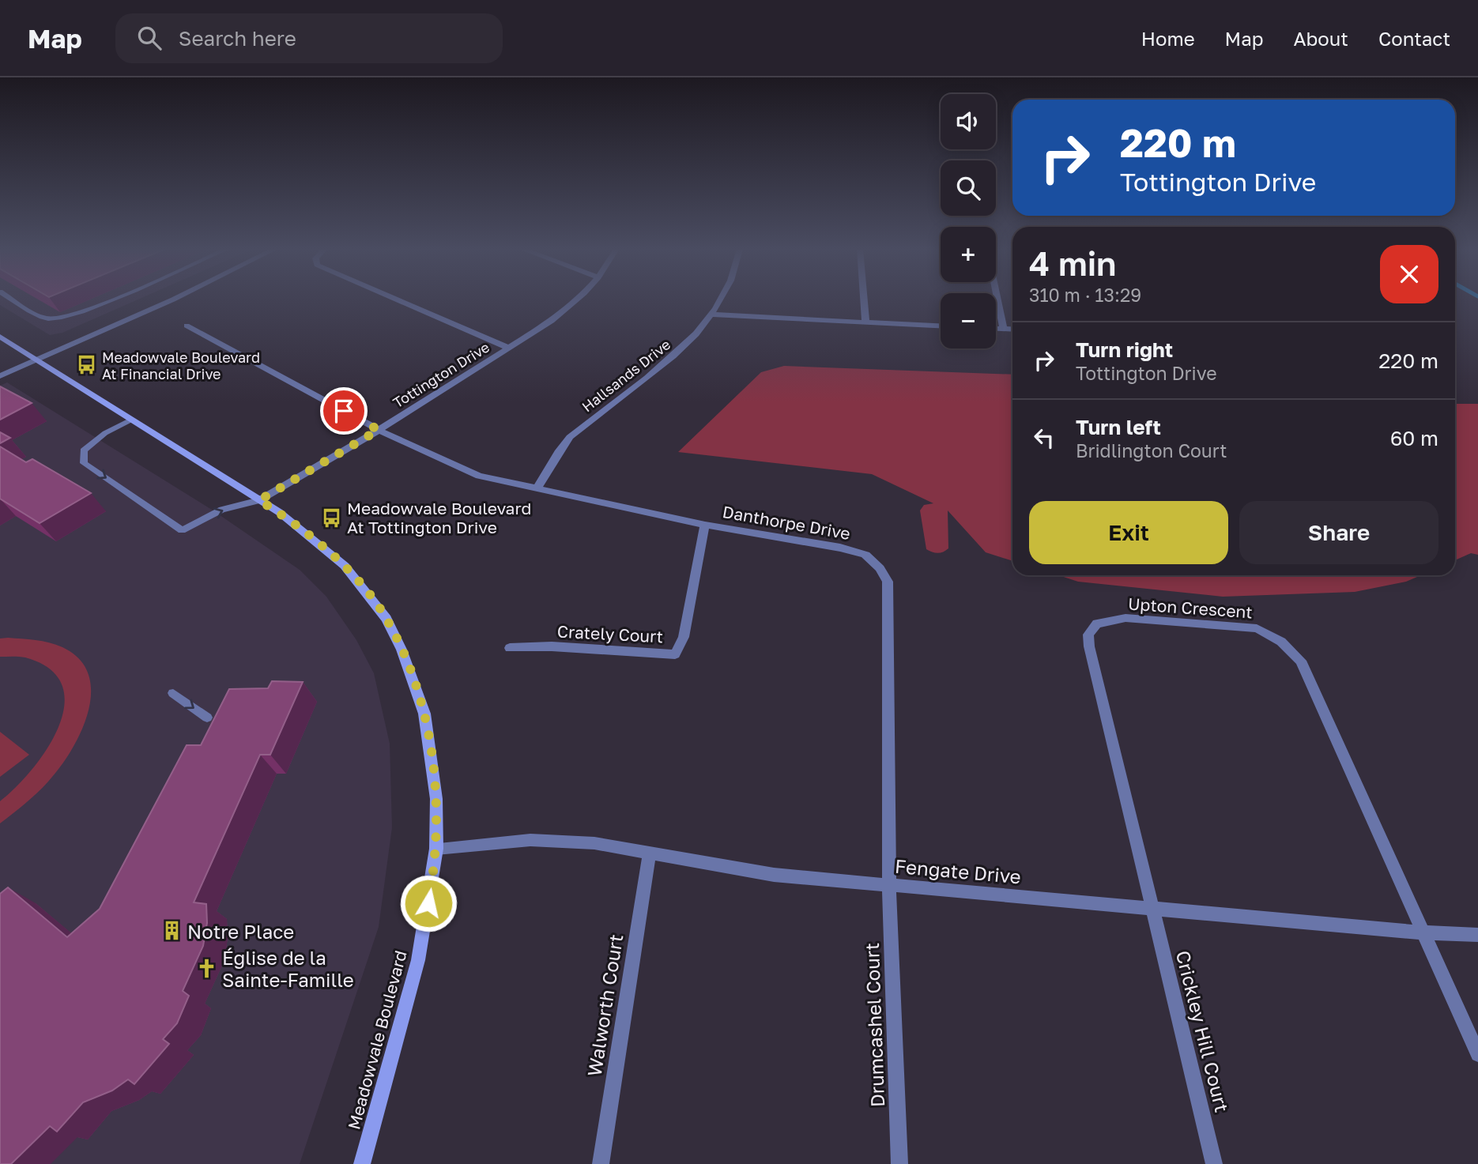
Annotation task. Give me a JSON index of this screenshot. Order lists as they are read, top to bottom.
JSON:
{
  "streets": {
    "main road": ["Meadowvale Boulevard"],
    "street": [
      "Tottington Drive",
      "Hallsands Drive",
      "Danthorpe Drive",
      "Upton Crescent",
      "Crately Court",
      "Fengate Drive",
      "Walworth Court",
      "Drumcashel Court",
      "Crickley Hill Court"
    ]
  },
  "crossings": [
    ["Tottington Drive", "Danthorpe Drive"],
    ["Tottington Drive", "Meadowvale Boulevard"],
    ["Hallsands Drive", "Danthorpe Drive"],
    ["Danthorpe Drive", "Crately Court"],
    ["Danthorpe Drive", "Fengate Drive"],
    ["Danthorpe Drive", "Drumcashel Court"],
    ["Upton Crescent", "Fengate Drive"],
    ["Upton Crescent", "Crickley Hill Court"],
    ["Fengate Drive", "Walworth Court"],
    ["Fengate Drive", "Drumcashel Court"],
    ["Fengate Drive", "Crickley Hill Court"],
    ["Fengate Drive", "Meadowvale Boulevard"]
  ],
  "places": {
    "bus stop": ["Meadowvale Boulevard At Financial Drive", "Meadowvale Boulevard At Tottington Drive"],
    "building": ["Notre Place"],
    "church": ["Église de la Sainte-Famille"]
  },
  "page": {
    "header": "Map",
    "search": "Search here",
    "nav": [
      "Home",
      "Map",
      "About",
      "Contact"
    ],
    "map_buttons": ["+", "−"],
    "turn": ["220 m", "Tottington Drive"],
    "heading": ["4 min", "310 m · 13:29"],
    "list": [
      {
        "name": "Turn right",
        "note": "Tottington Drive",
        "value": "220 m"
      },
      {
        "name": "Turn left",
        "note": "Bridlington Court",
        "value": "60 m"
      }
    ],
    "buttons": ["Exit", "Share"]
  }
}
